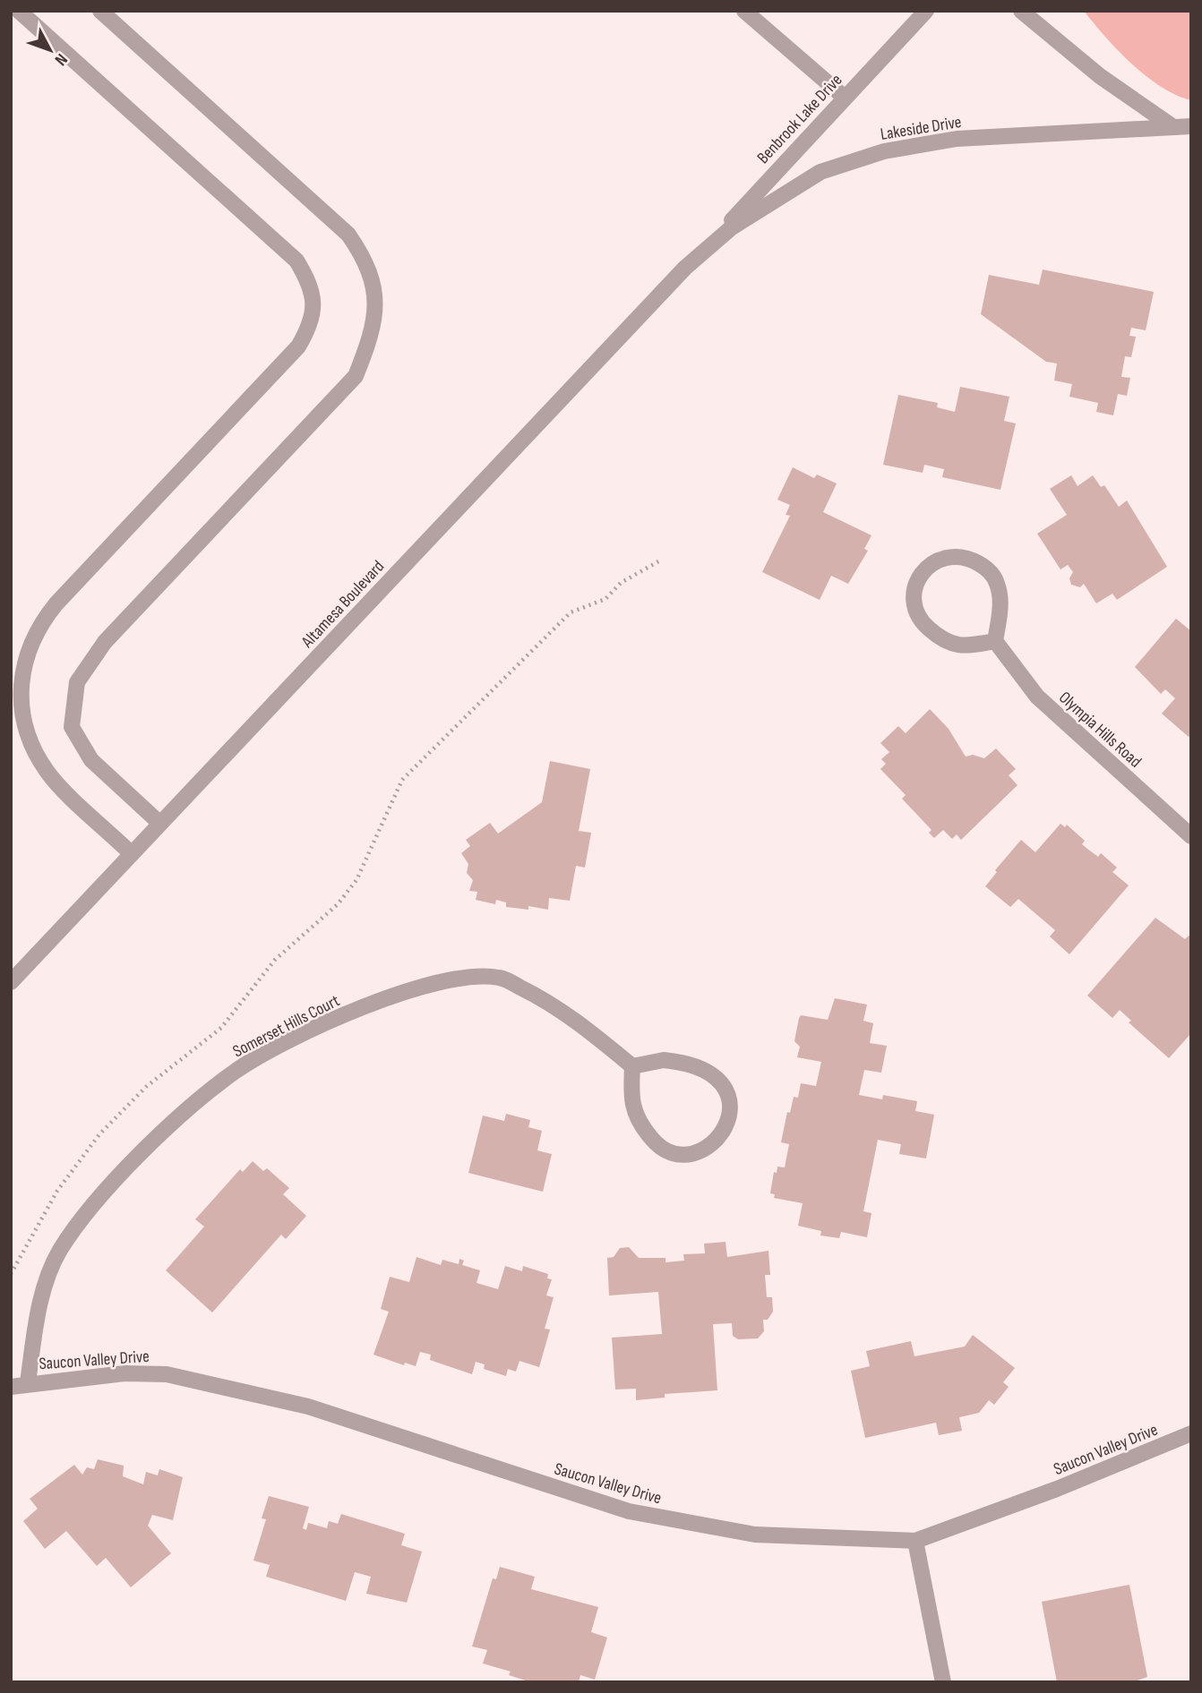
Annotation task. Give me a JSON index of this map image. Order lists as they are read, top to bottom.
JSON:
{
  "streets": {
    "street": [
      "Benbrook Lake Drive",
      "Lakeside Drive",
      "Altamesa Boulevard",
      "Olympia Hills Road",
      "Somerset Hills Court",
      "Saucon Valley Drive"
    ]
  },
  "crossings": [
    ["Benbrook Lake Drive", "Lakeside Drive"],
    ["Benbrook Lake Drive", "Altamesa Boulevard"],
    ["Lakeside Drive", "Altamesa Boulevard"],
    ["Somerset Hills Court", "Saucon Valley Drive"]
  ],
  "north": "bottom right"
}
